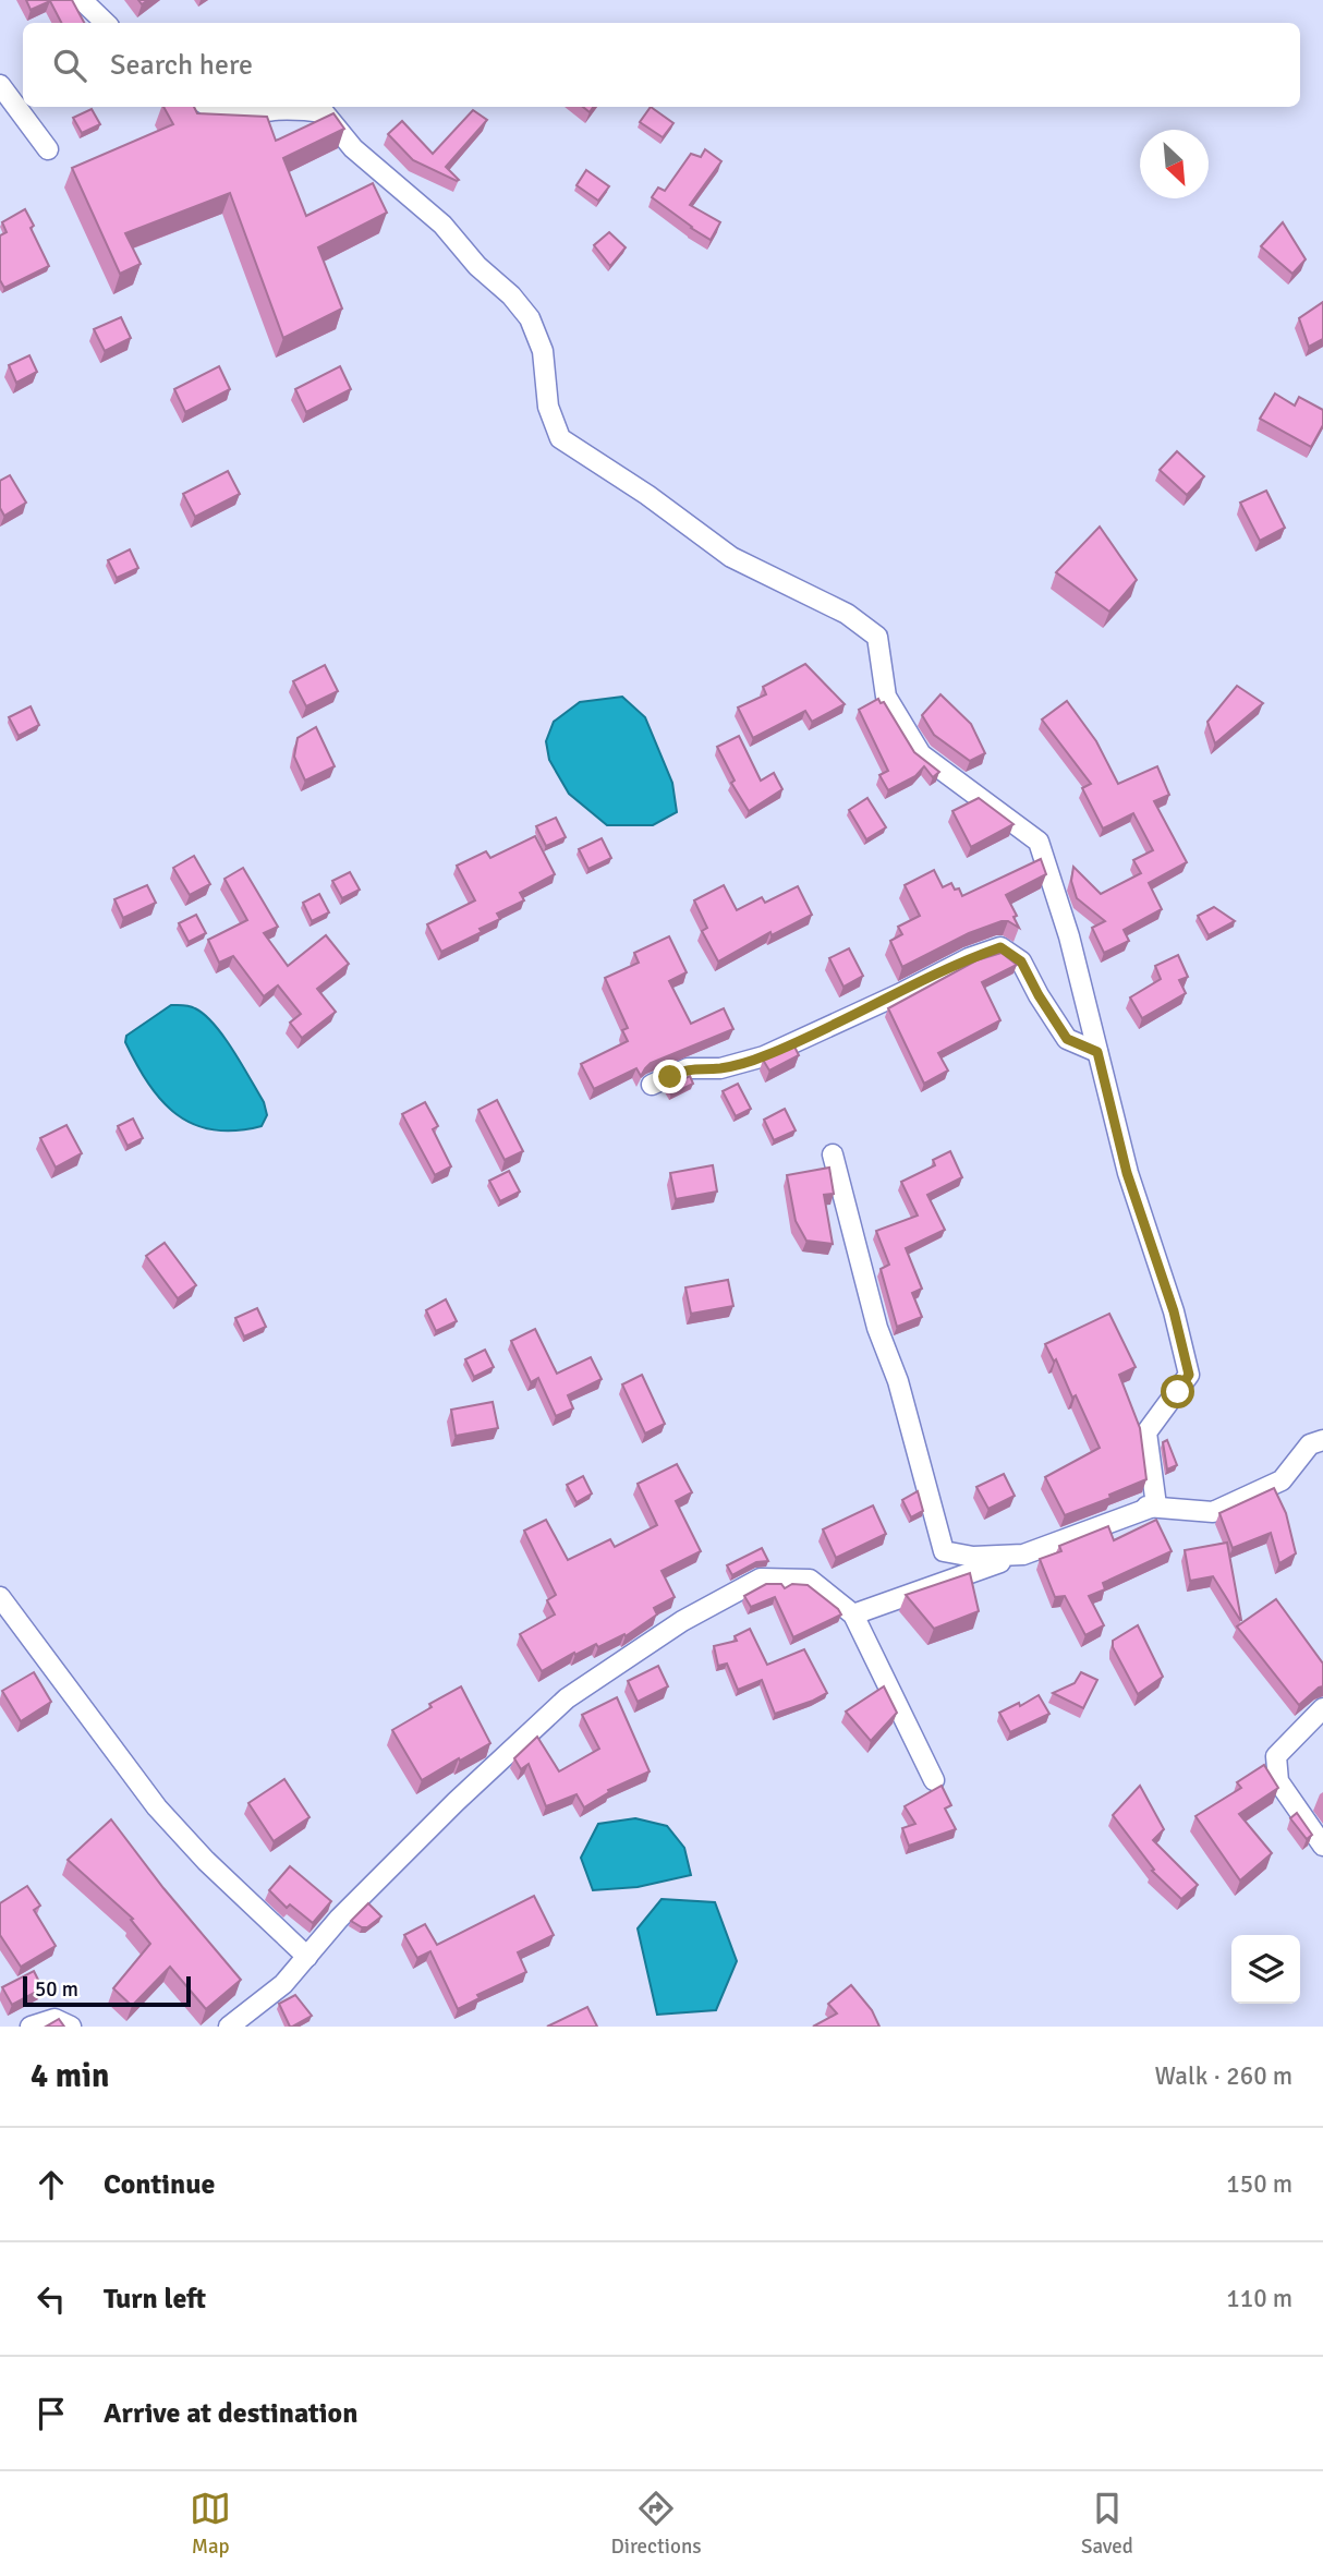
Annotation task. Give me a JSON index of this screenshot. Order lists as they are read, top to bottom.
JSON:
{
  "scale_bar": "50 m",
  "north": "bottom right",
  "page": {
    "search": "Search here",
    "scale": "50 m",
    "heading": ["4 min", "Walk · 260 m"],
    "list": [
      ["Continue", "150 m"],
      ["Turn left", "110 m"],
      "Arrive at destination"
    ],
    "nav": ["Map", "Directions", "Saved"]
  }
}
